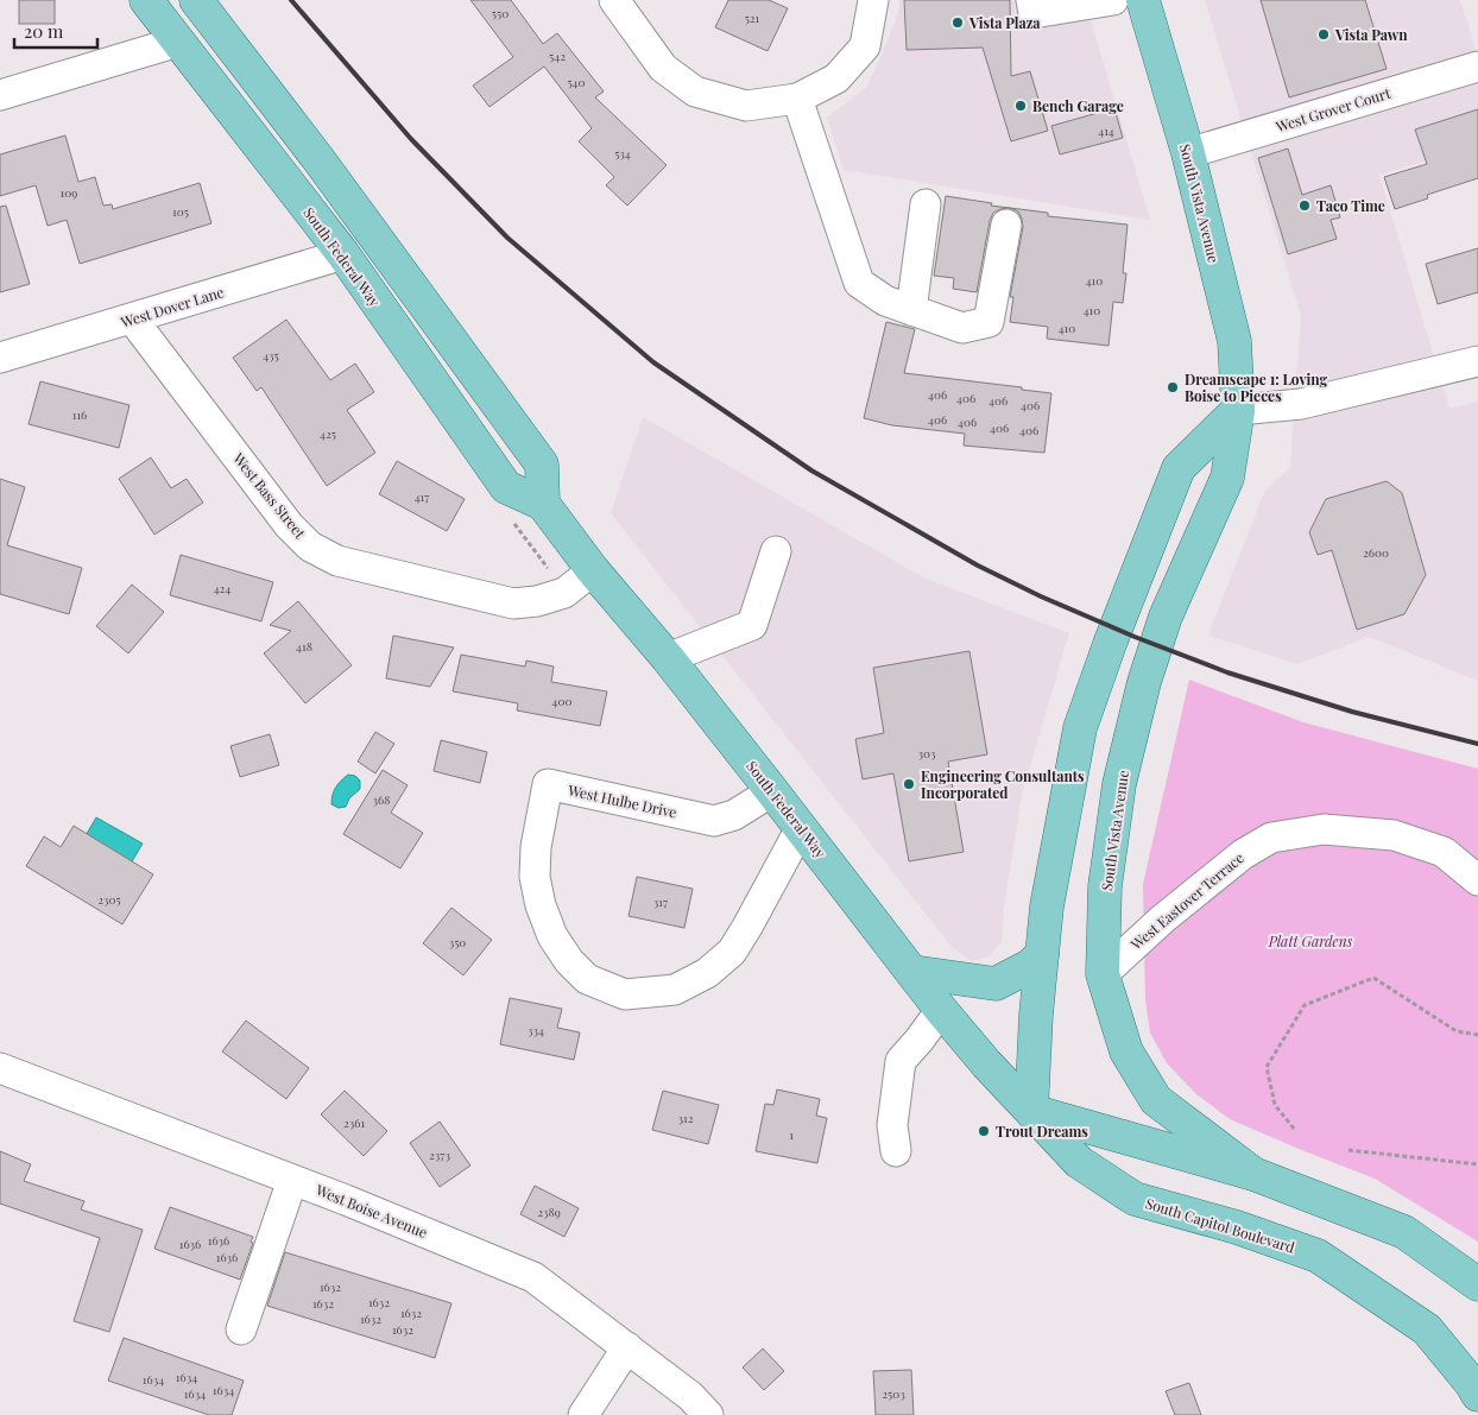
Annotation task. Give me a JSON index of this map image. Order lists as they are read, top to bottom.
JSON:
{
  "streets": {
    "main road": ["South Vista Avenue", "South Federal Way", "South Capitol Boulevard"],
    "street": [
      "West Grover Court",
      "West Dover Lane",
      "West Bass Street",
      "West Hulbe Drive",
      "West Eastover Terrace",
      "West Boise Avenue"
    ]
  },
  "crossings": [
    ["West Grover Court", "South Vista Avenue"],
    ["South Vista Avenue", "West Eastover Terrace"],
    ["South Federal Way", "West Dover Lane"],
    ["South Federal Way", "West Bass Street"],
    ["South Federal Way", "West Hulbe Drive"],
    ["South Federal Way", "South Capitol Boulevard"],
    ["West Dover Lane", "West Bass Street"]
  ],
  "parks": ["Platt Gardens"],
  "places": [
    "Vista Plaza",
    "Vista Pawn",
    "Bench Garage",
    "Taco Time",
    "Dreamscape 1: Loving Boise to Pieces",
    "Engineering Consultants Incorporated",
    "Trout Dreams"
  ],
  "house_numbers": [
    "550",
    "521",
    "542",
    "540",
    "414",
    "534",
    "109",
    "105",
    "410",
    "410",
    "410",
    "435",
    "406",
    "406",
    "406",
    "406",
    "116",
    "406",
    "406",
    "406",
    "406",
    "425",
    "417",
    "2600",
    "424",
    "418",
    "400",
    "303",
    "368",
    "2305",
    "317",
    "350",
    "334",
    "312",
    "2361",
    "1",
    "2373",
    "2389",
    "1636",
    "1636",
    "1636",
    "1632",
    "1632",
    "1632",
    "1632",
    "1632",
    "1632",
    "1634",
    "1634",
    "1634",
    "1634",
    "2503"
  ],
  "scale_bar": "20 m"
}
